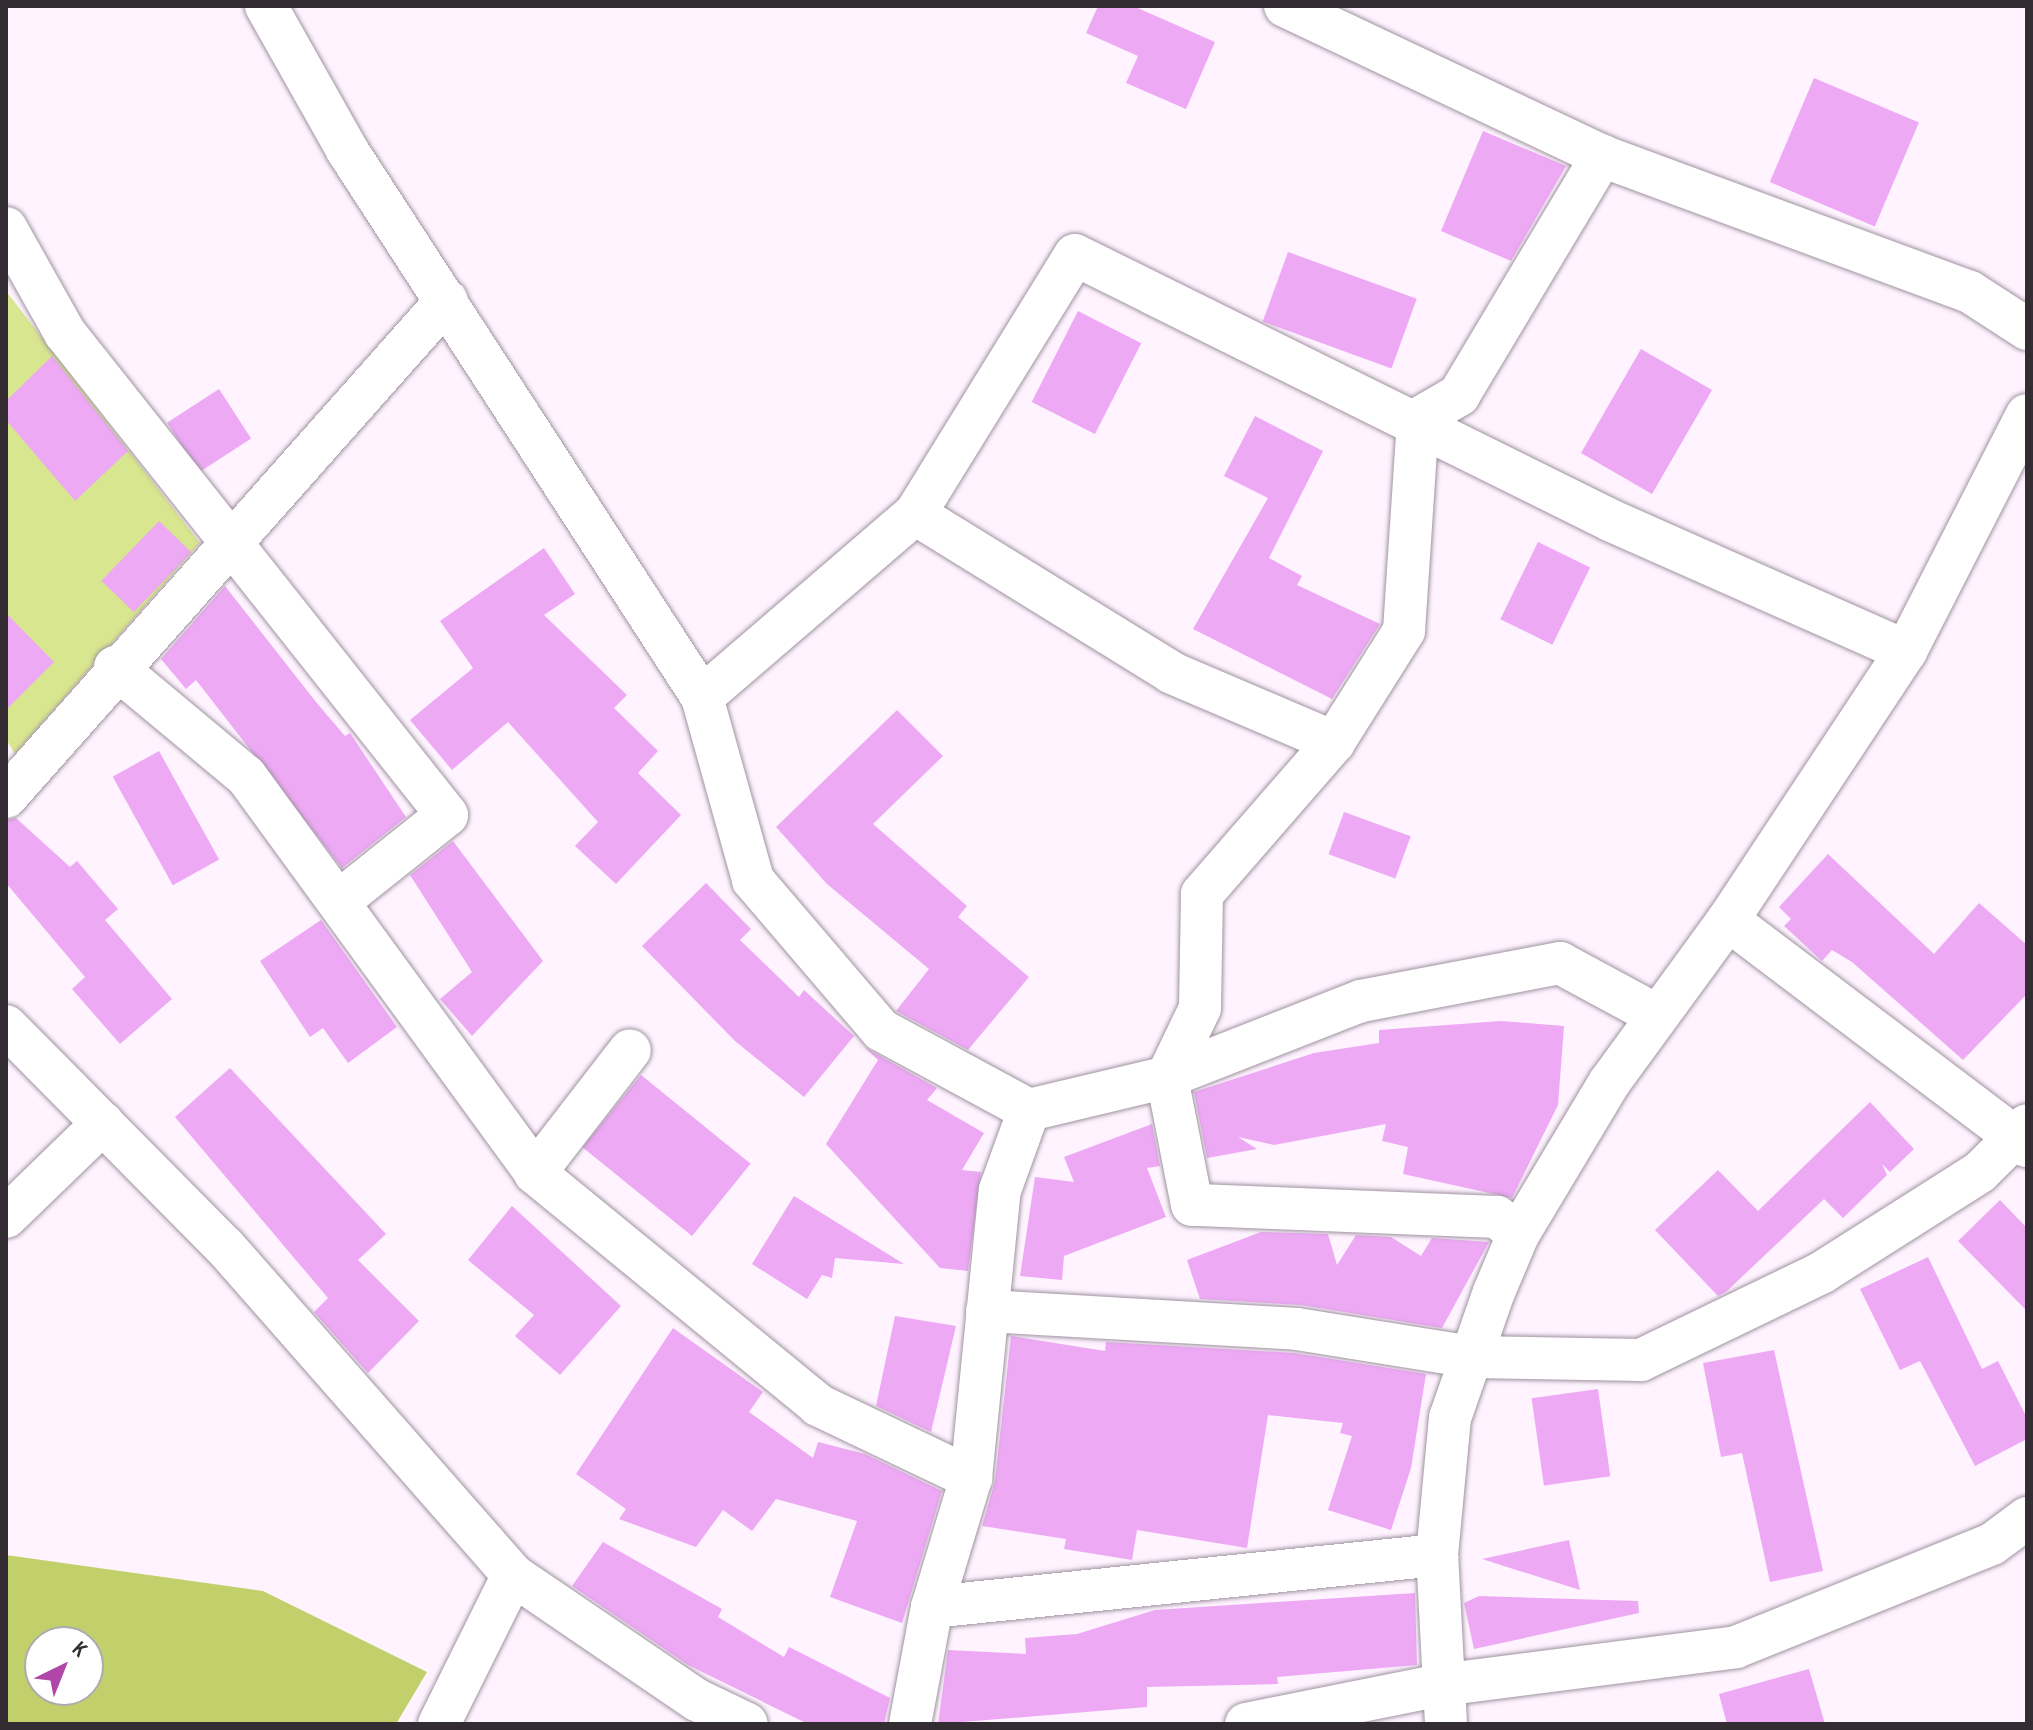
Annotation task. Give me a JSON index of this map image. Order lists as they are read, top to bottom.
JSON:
{
  "north": "top right"
}
